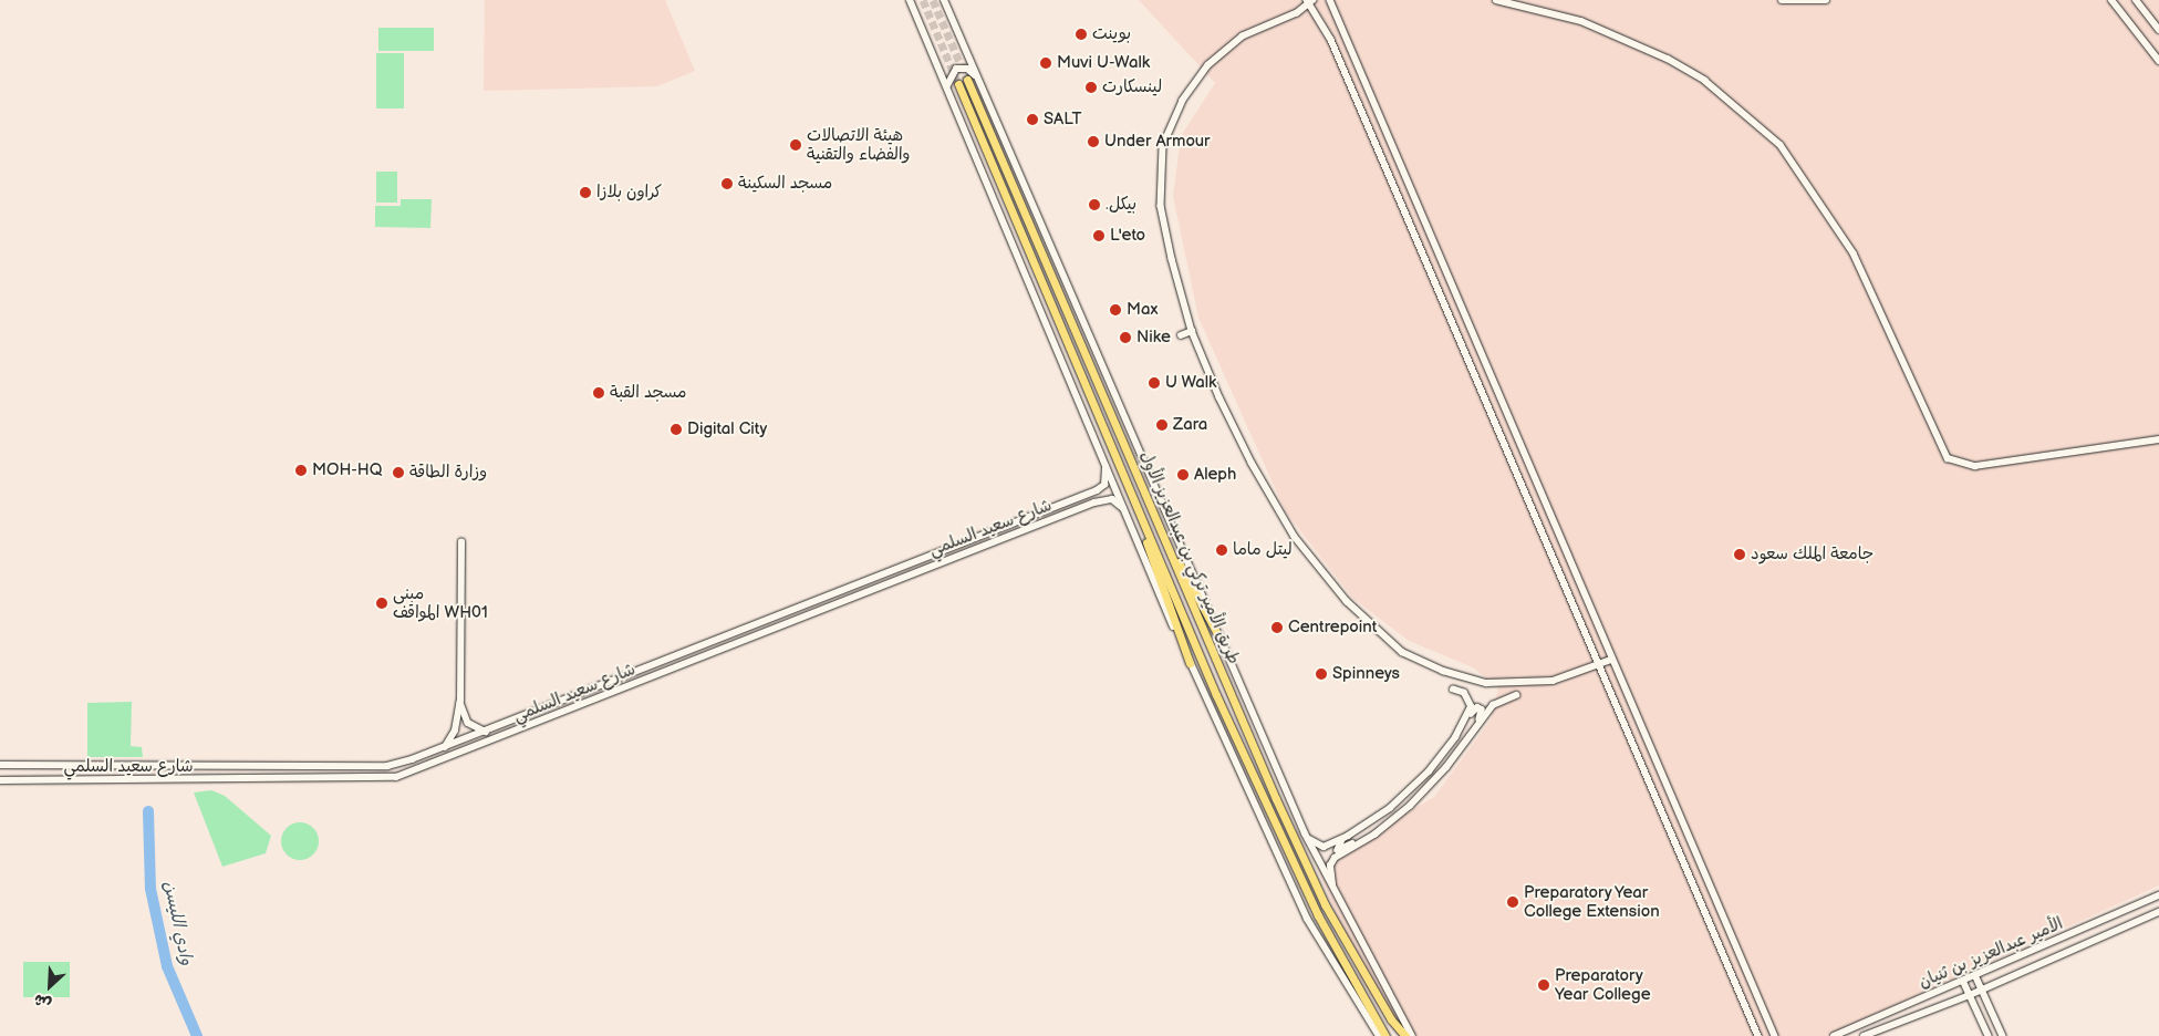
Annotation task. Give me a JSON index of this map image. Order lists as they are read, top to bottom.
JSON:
{
  "streets": {
    "main road": ["طريق الأمير تركي بن عبدالعزيز الأول"],
    "street": ["شارع سعيد السلمي", "الأمير عبدالعزيز بن ثنيان"]
  },
  "water": ["وادي الليسن"],
  "places": [
    "بوينت",
    "Muvi U-Walk",
    "لينسكارت",
    "SALT",
    "Under Armour",
    "هيئة الاتصالات والفضاء والتقنية",
    "مسجد السكينة",
    "كراون بلازا",
    ".بيكل",
    "L'eto",
    "Max",
    "Nike",
    "U Walk",
    "مسجد القبة",
    "Zara",
    "Digital City",
    "MOH-HQ",
    "وزارة الطاقة",
    "Aleph",
    "ليتل ماما",
    "جامعة الملك سعود",
    "مبنى المواقف WH01",
    "Centrepoint",
    "Spinneys",
    "Preparatory Year College Extension",
    "Preparatory Year College"
  ],
  "north": "bottom left"
}
